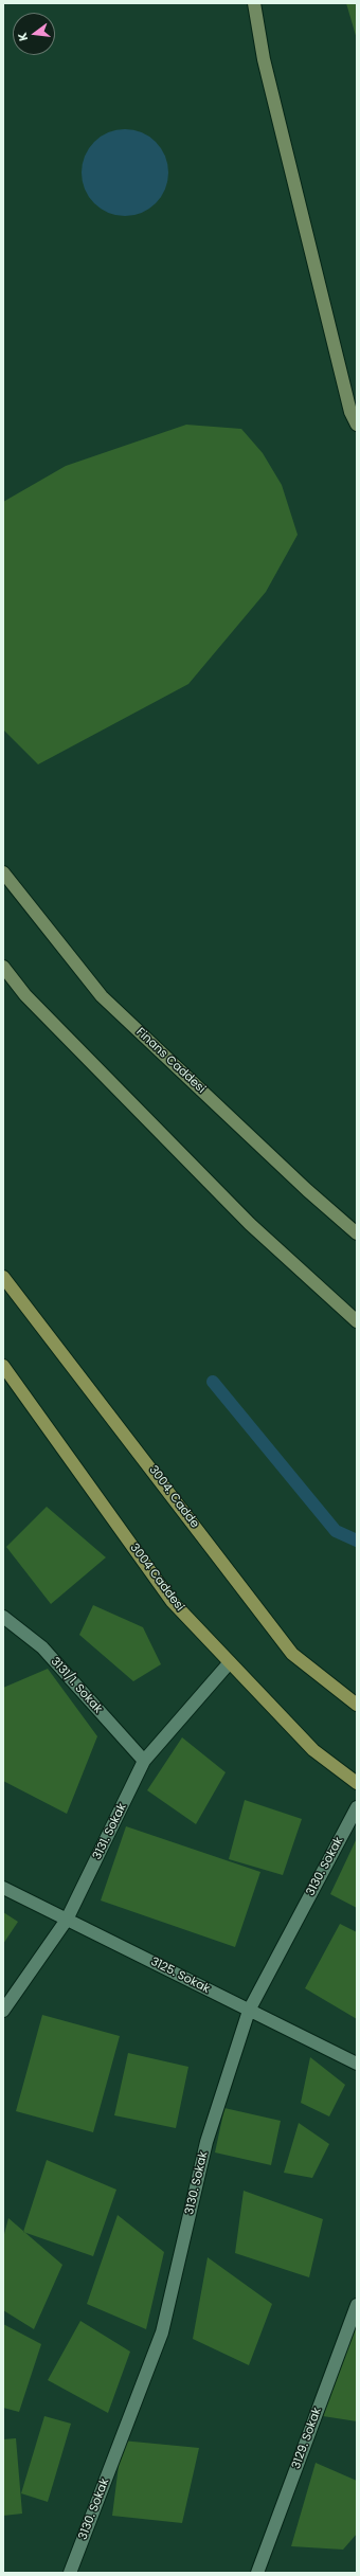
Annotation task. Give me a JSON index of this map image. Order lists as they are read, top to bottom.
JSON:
{
  "streets": {
    "main road": ["3004. Cadde", "3004 Caddesi"],
    "street": [
      "Finans Caddesi",
      "3131/1. Sokak",
      "3131. Sokak",
      "3130. Sokak",
      "3125. Sokak",
      "3129. Sokak"
    ]
  },
  "crossings": [
    ["3004 Caddesi", "3131. Sokak"],
    ["3131/1. Sokak", "3131. Sokak"],
    ["3131. Sokak", "3125. Sokak"],
    ["3130. Sokak", "3125. Sokak"]
  ],
  "north": "left"
}
